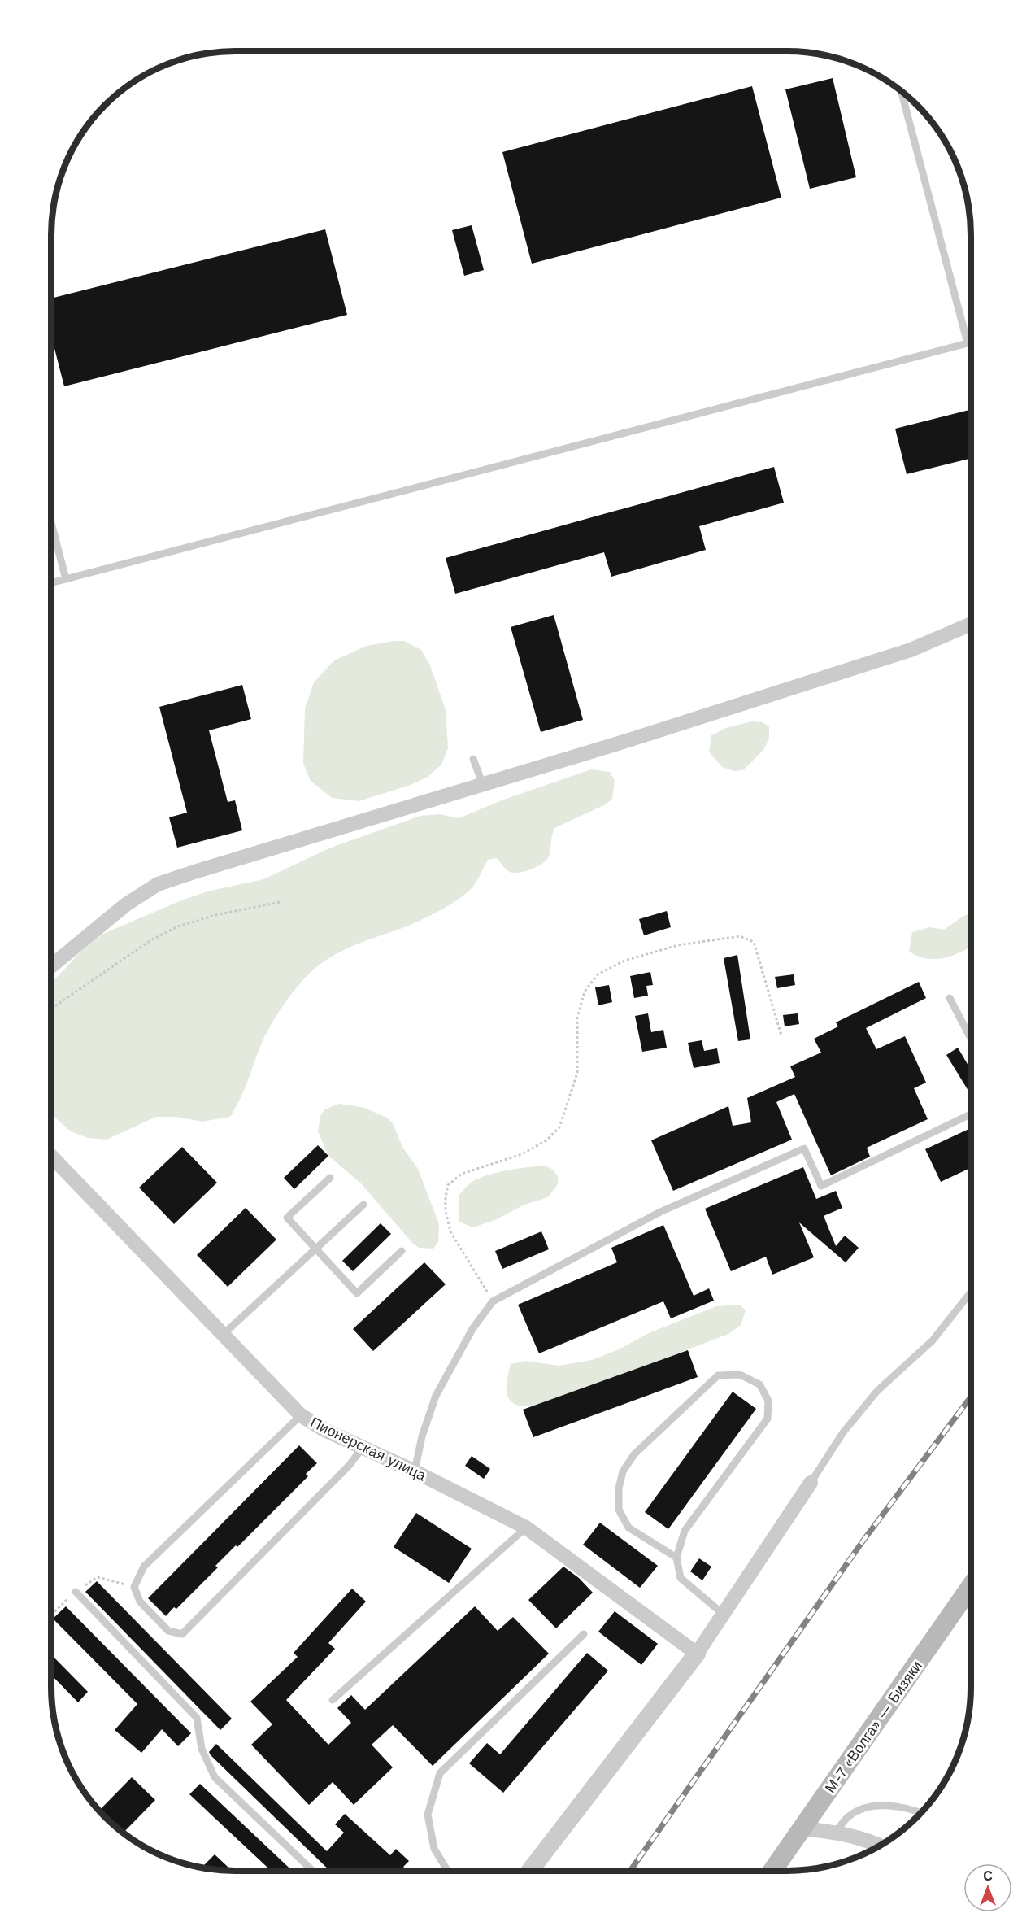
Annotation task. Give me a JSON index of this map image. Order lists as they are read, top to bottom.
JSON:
{
  "streets": {
    "main road": ["М-7 «Волга» — Бизяки"],
    "street": ["Пионерская улица"]
  },
  "north": "top"
}
